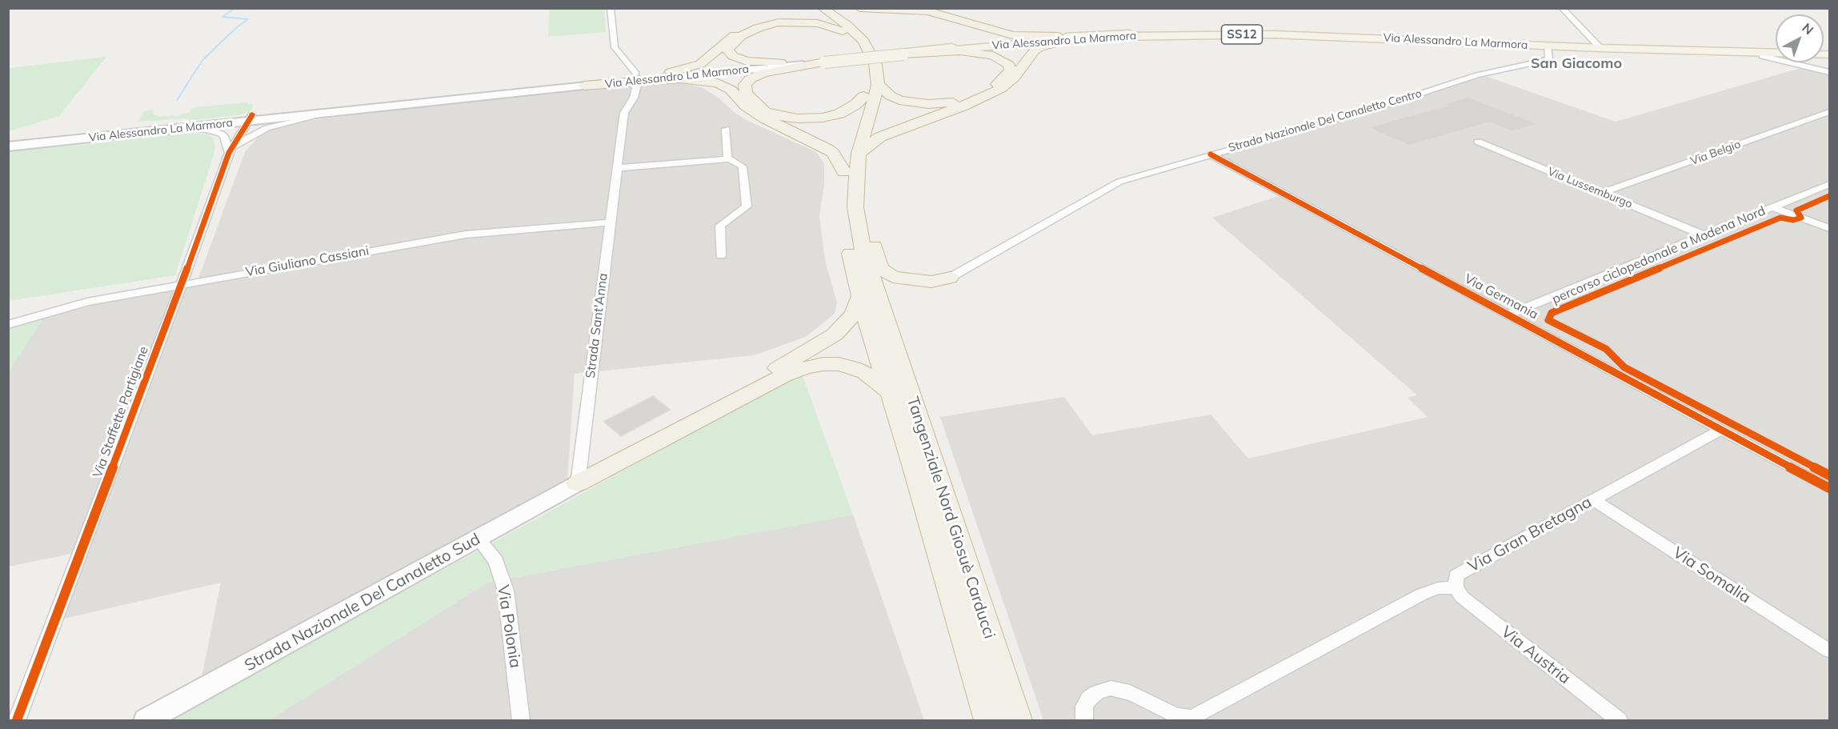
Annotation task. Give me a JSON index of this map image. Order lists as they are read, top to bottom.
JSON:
{
  "streets": {
    "highway": ["Tangenziale Nord Giosuè Carducci"],
    "main road": ["SS12", "Via Alessandro La Marmora", "Strada Nazionale Del Canaletto Sud"],
    "street": [
      "Strada Nazionale Del Canaletto Centro",
      "Via Belgio",
      "Via Lussemburgo",
      "Via Giuliano Cassiani",
      "Via Germania",
      "Strada Sant'Anna",
      "Via Staffette Partigiane",
      "Via Gran Bretagna",
      "Via Somalia",
      "Via Polonia",
      "Via Austria"
    ],
    "cycle path": ["percorso ciclopedonale a Modena Nord"]
  },
  "crossings": [
    ["Via Alessandro La Marmora", "Strada Nazionale Del Canaletto Centro"],
    ["Via Alessandro La Marmora", "Via Staffette Partigiane"],
    ["Strada Nazionale Del Canaletto Centro", "Via Germania"],
    ["Via Belgio", "Via Lussemburgo"],
    ["Via Giuliano Cassiani", "Strada Sant'Anna"],
    ["Via Giuliano Cassiani", "Via Staffette Partigiane"],
    ["Via Germania", "Via Gran Bretagna"],
    ["Strada Sant'Anna", "Strada Nazionale Del Canaletto Sud"],
    ["Via Gran Bretagna", "Via Somalia"],
    ["Via Gran Bretagna", "Via Austria"],
    ["Strada Nazionale Del Canaletto Sud", "Via Polonia"]
  ],
  "districts": ["San Giacomo"],
  "north": "top right"
}
